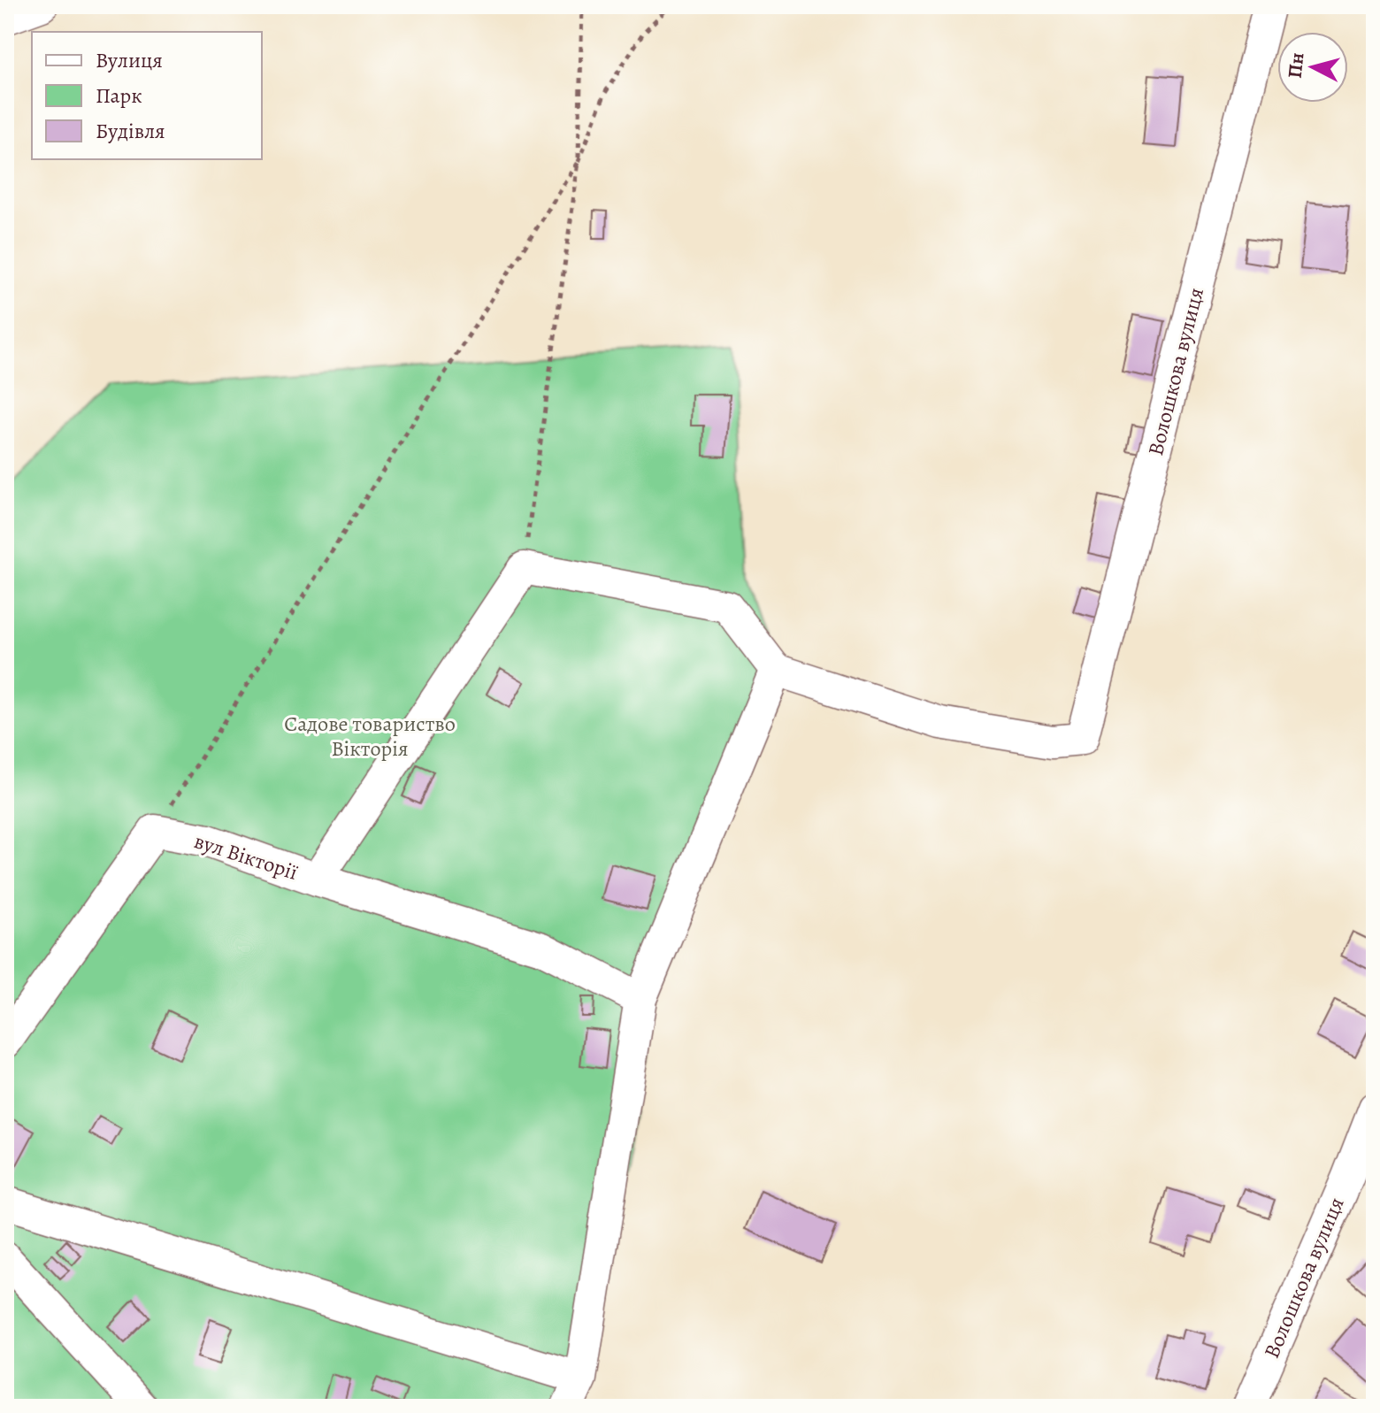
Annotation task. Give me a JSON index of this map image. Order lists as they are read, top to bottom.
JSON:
{
  "streets": {
    "street": ["Волошкова вулиця", "вул Вікторії"]
  },
  "parks": ["Садове товариство Вікторія"],
  "legend": ["Вулиця", "Парк", "Будівля"],
  "north": "left"
}
